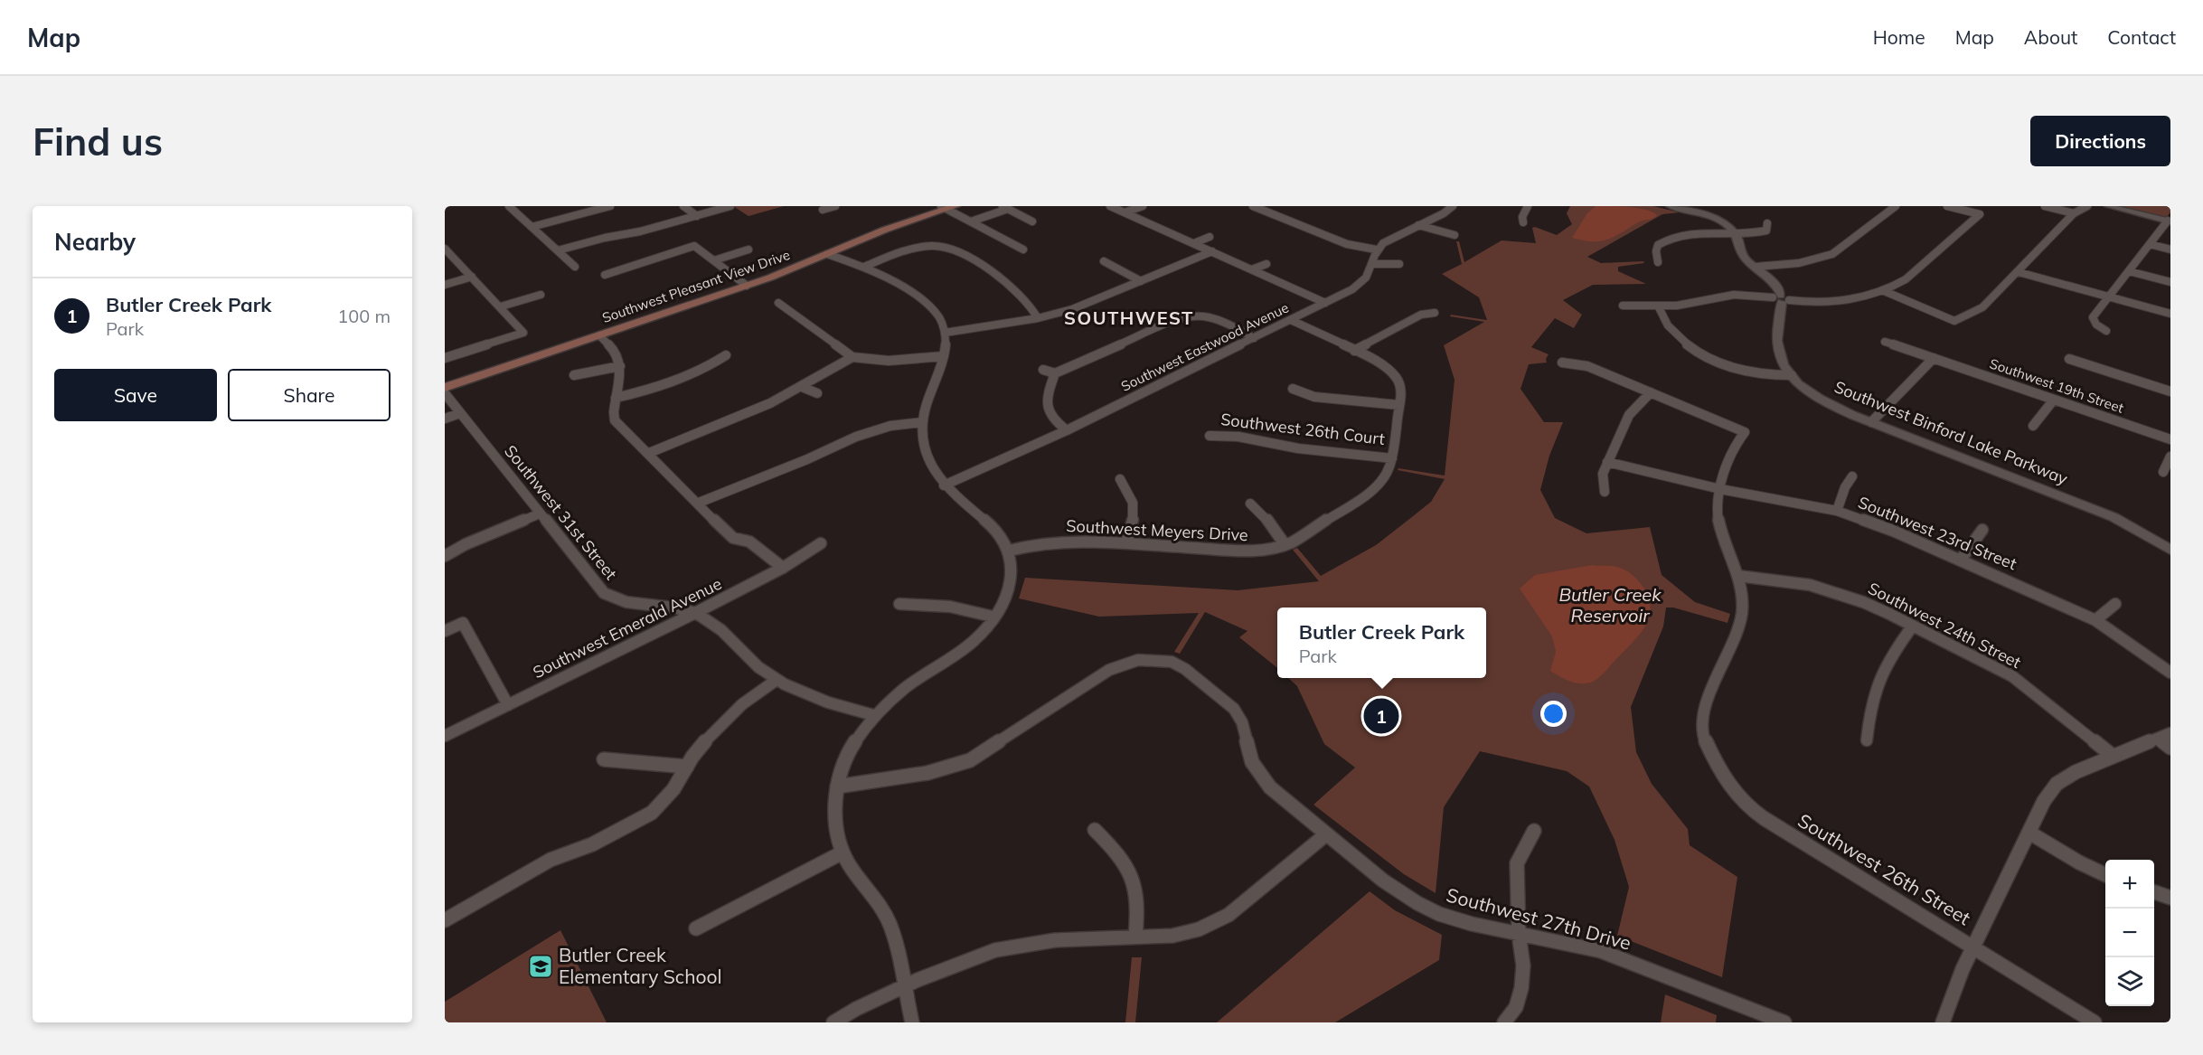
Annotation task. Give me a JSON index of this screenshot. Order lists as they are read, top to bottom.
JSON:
{
  "streets": {
    "main road": ["Southwest Pleasant View Drive"],
    "street": [
      "Southwest Eastwood Avenue",
      "Southwest 19th Street",
      "Southwest 26th Court",
      "Southwest Binford Lake Parkway",
      "Southwest 31st Street",
      "Southwest Meyers Drive",
      "Southwest 23rd Street",
      "Southwest 24th Street",
      "Southwest Emerald Avenue",
      "Southwest 26th Street",
      "Southwest 27th Drive"
    ]
  },
  "crossings": [
    ["Southwest Eastwood Avenue", "Southwest Meyers Drive"],
    ["Southwest 26th Court", "Southwest Meyers Drive"],
    ["Southwest 31st Street", "Southwest Emerald Avenue"],
    ["Southwest 23rd Street", "Southwest 26th Street"],
    ["Southwest 24th Street", "Southwest 26th Street"]
  ],
  "districts": ["SOUTHWEST"],
  "water": ["Butler Creek Reservoir"],
  "places": {
    "school or university": ["Butler Creek Elementary School"]
  },
  "page": {
    "header": "Map",
    "nav": [
      "Home",
      "Map",
      "About",
      "Contact"
    ],
    "buttons": [
      "Directions",
      ["Save", "Share"]
    ],
    "title": "Find us",
    "heading": "Nearby",
    "list": [
      {
        "mark": "1",
        "name": "Butler Creek Park",
        "note": "Park",
        "value": "100 m"
      }
    ],
    "popup": ["Butler Creek Park", "Park"],
    "pins": "1",
    "map_buttons": ["+", "−"]
  }
}
